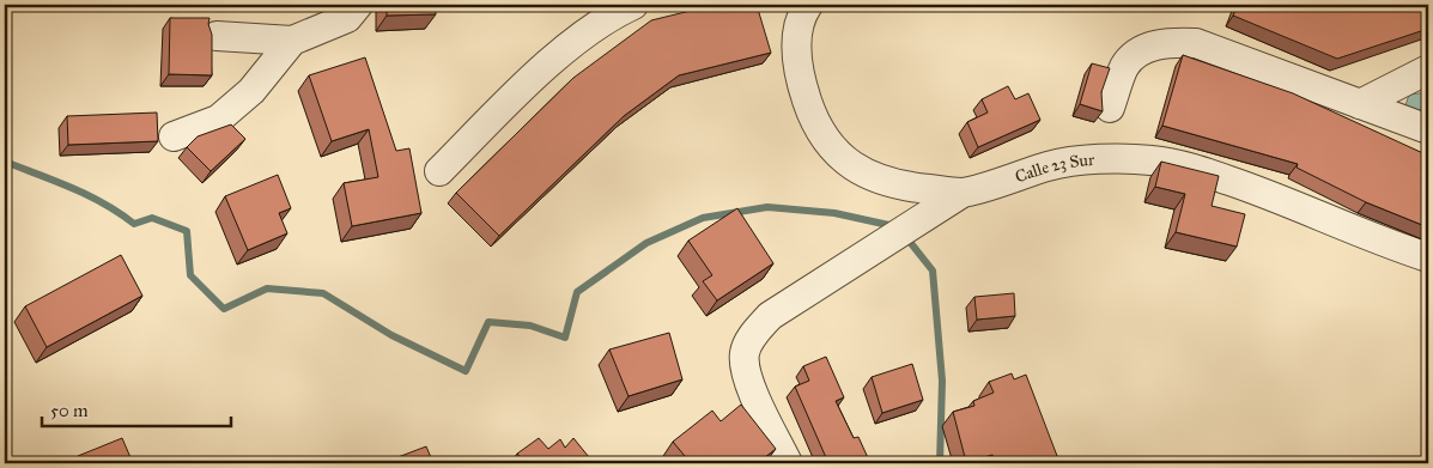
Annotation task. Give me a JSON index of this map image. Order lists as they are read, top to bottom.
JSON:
{
  "streets": {
    "street": ["Calle 23 Sur"]
  },
  "scale_bar": "50 m"
}
